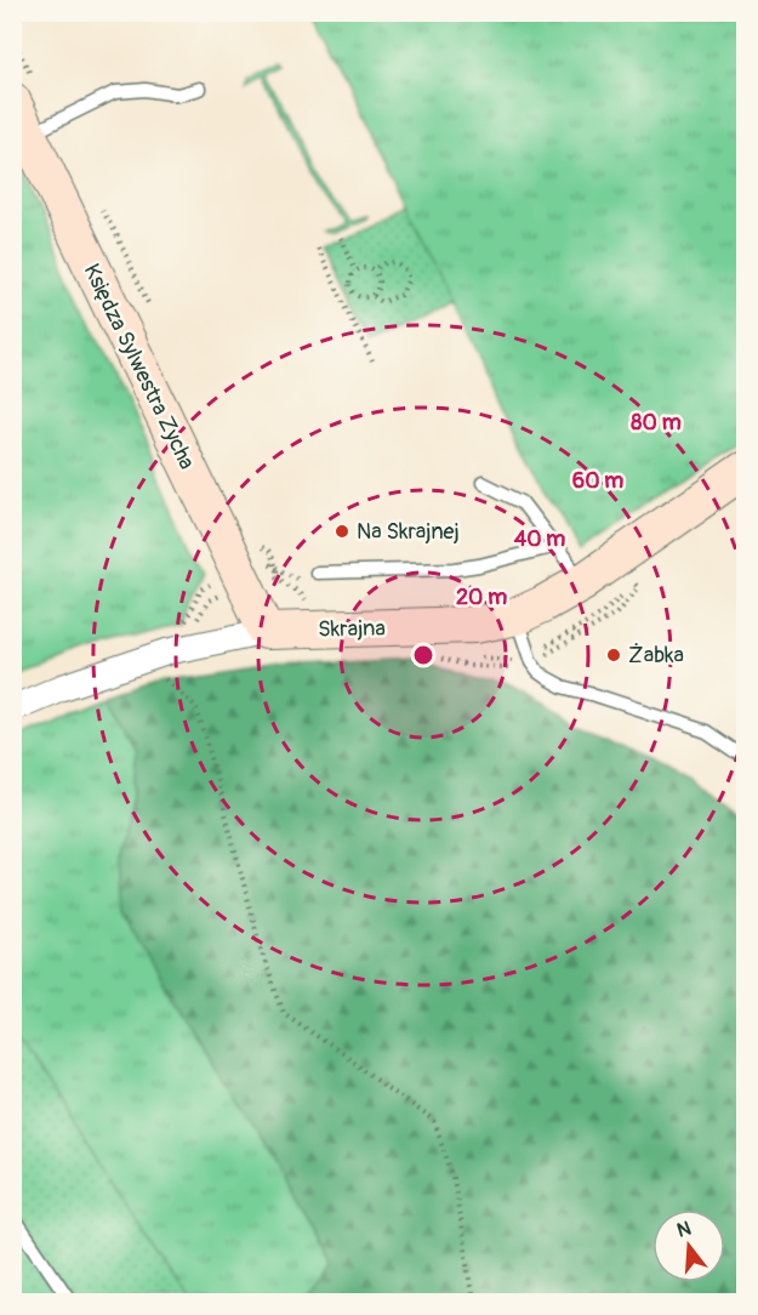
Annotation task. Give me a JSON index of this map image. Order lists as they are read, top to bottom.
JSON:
{
  "streets": {
    "street": ["Księdza Sylwestra Zycha", "Skrajna"]
  },
  "crossings": [
    ["Księdza Sylwestra Zycha", "Skrajna"]
  ],
  "places": ["Na Skrajnej", "Żabka"],
  "north": "top",
  "rings": [
    "80 m",
    "60 m",
    "40 m",
    "20 m"
  ]
}
